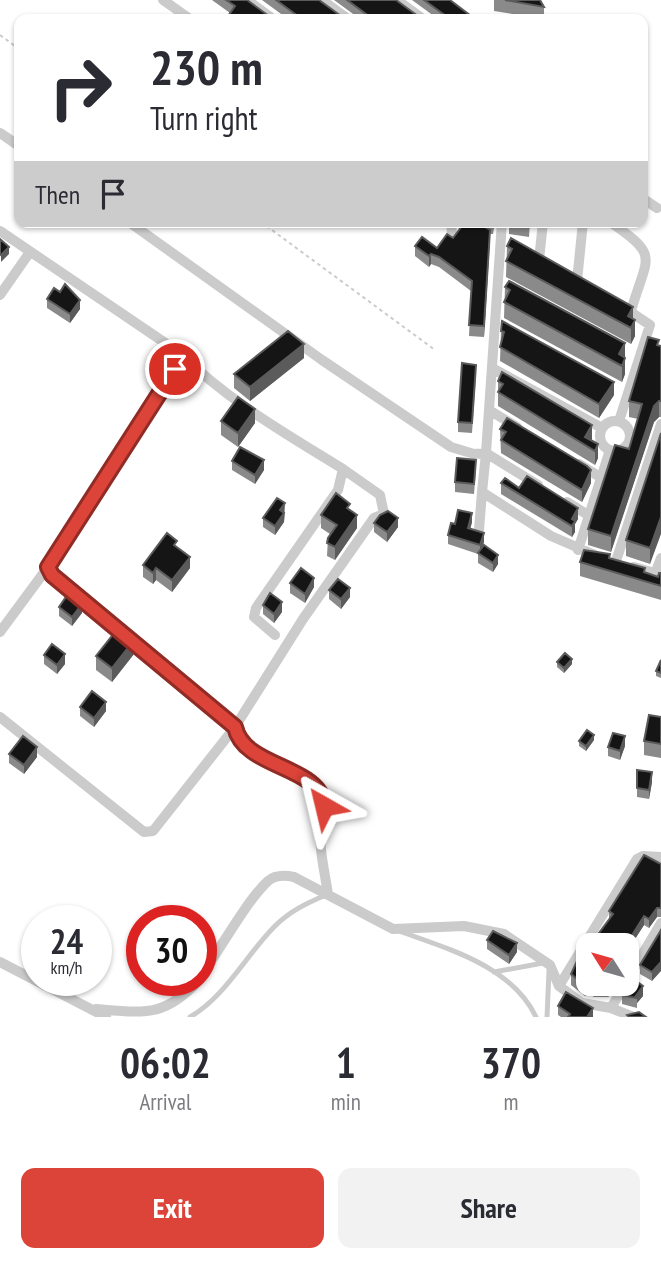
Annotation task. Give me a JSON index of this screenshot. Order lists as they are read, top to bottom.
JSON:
{
  "north": "top left",
  "page": {
    "turn": ["230 m", "Turn right"],
    "then": "Then",
    "speed": "24 km/h",
    "limit": "30",
    "eta": [
      "06:02",
      "Arrival",
      "1",
      "min",
      "370",
      "m"
    ],
    "buttons": ["Exit", "Share"]
  }
}
